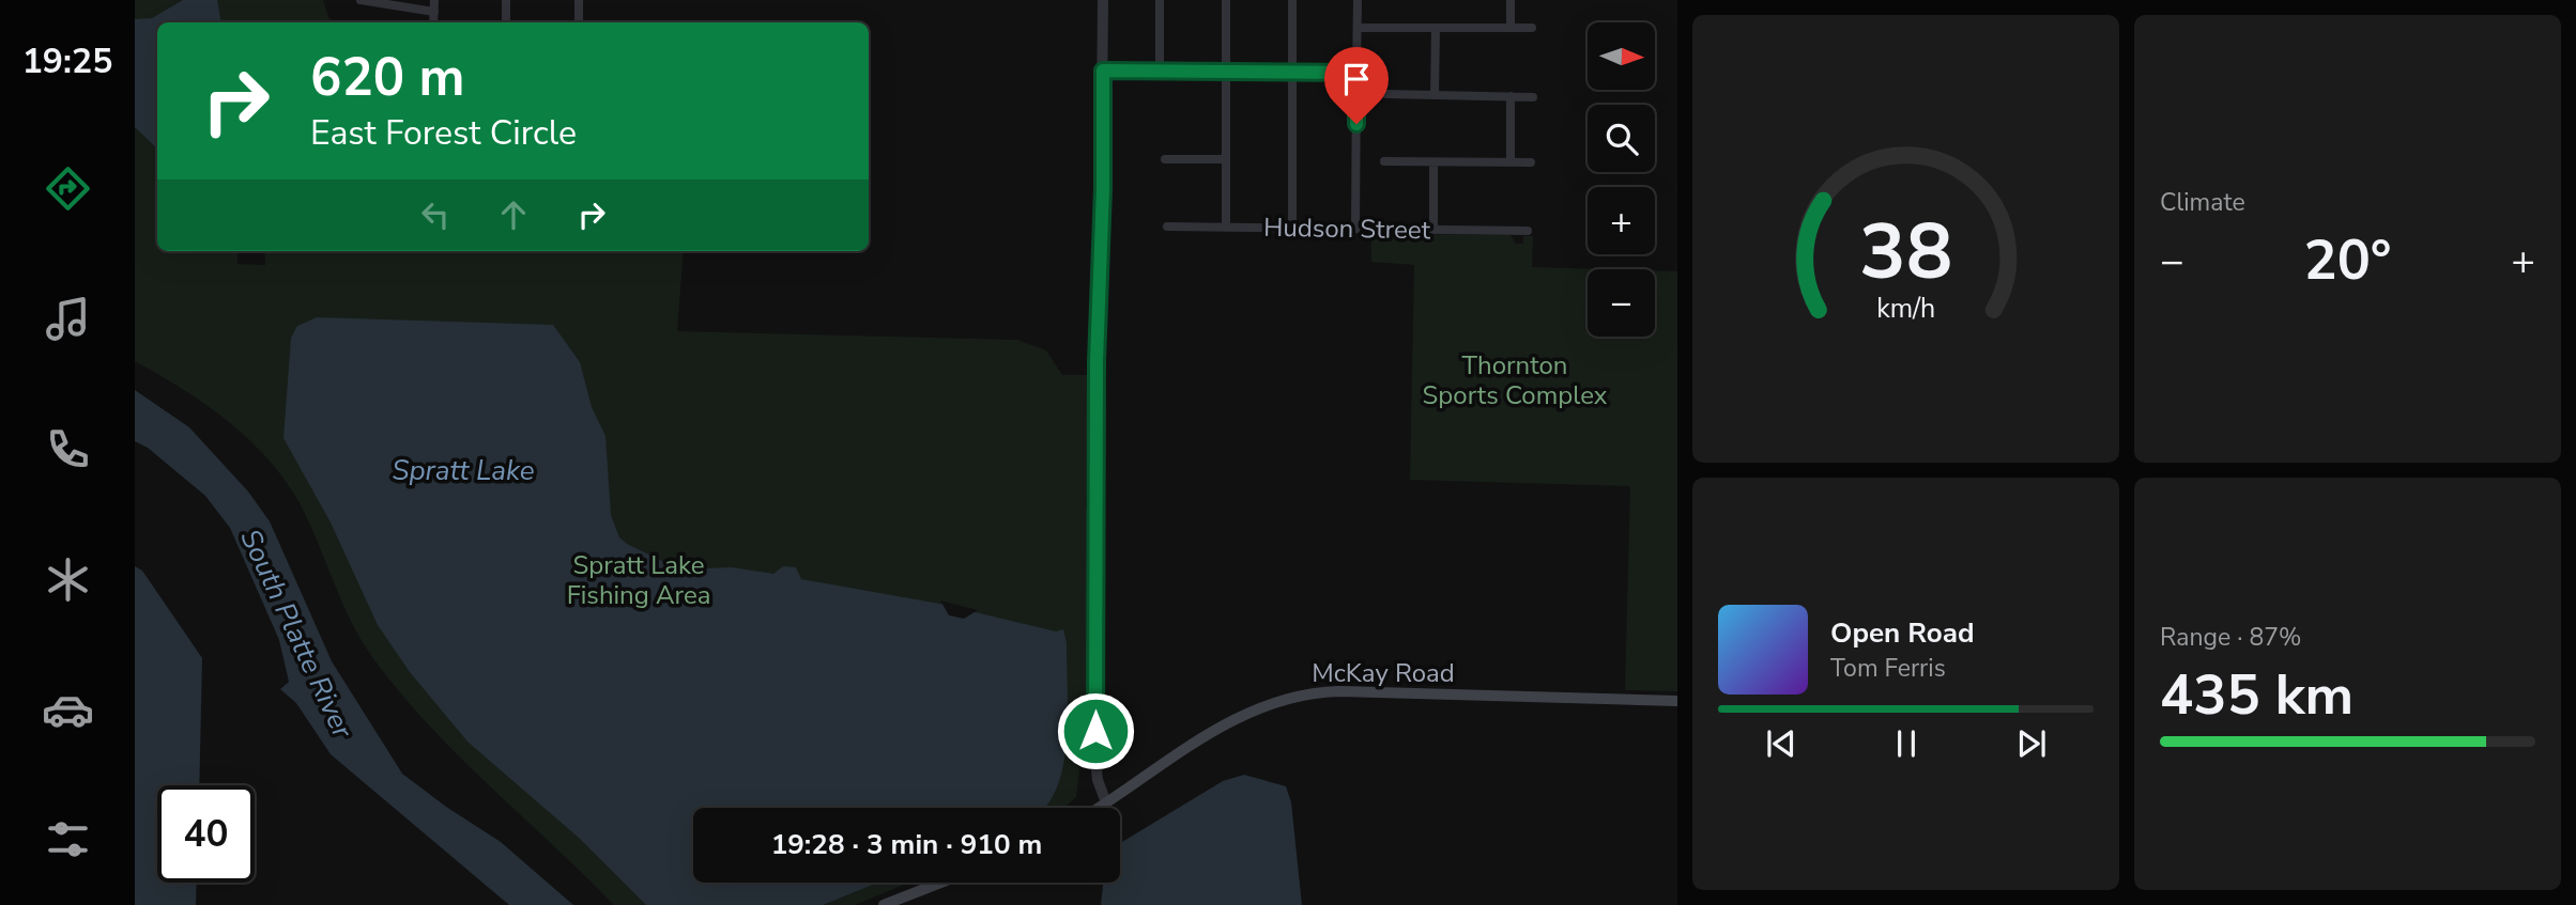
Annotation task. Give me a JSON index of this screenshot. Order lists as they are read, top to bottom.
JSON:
{
  "streets": {
    "main road": ["McKay Road"],
    "street": ["Hudson Street"]
  },
  "water": ["Spratt Lake", "South Platte River"],
  "parks": ["Thornton Sports Complex", "Spratt Lake Fishing Area"],
  "north": "right",
  "page": {
    "tabs": "19:25",
    "tile": [
      "Climate",
      ["Range · 87%", "435 km"]
    ],
    "map_buttons": ["+", "−"],
    "turn": ["620 m", "East Forest Circle"],
    "heat": ["−", "20°", "+"],
    "song": ["Open Road", "Tom Ferris"],
    "limit": "40",
    "trip": "19:28 · 3 min · 910 m",
    "gauge": ["38", "km/h"]
  }
}
